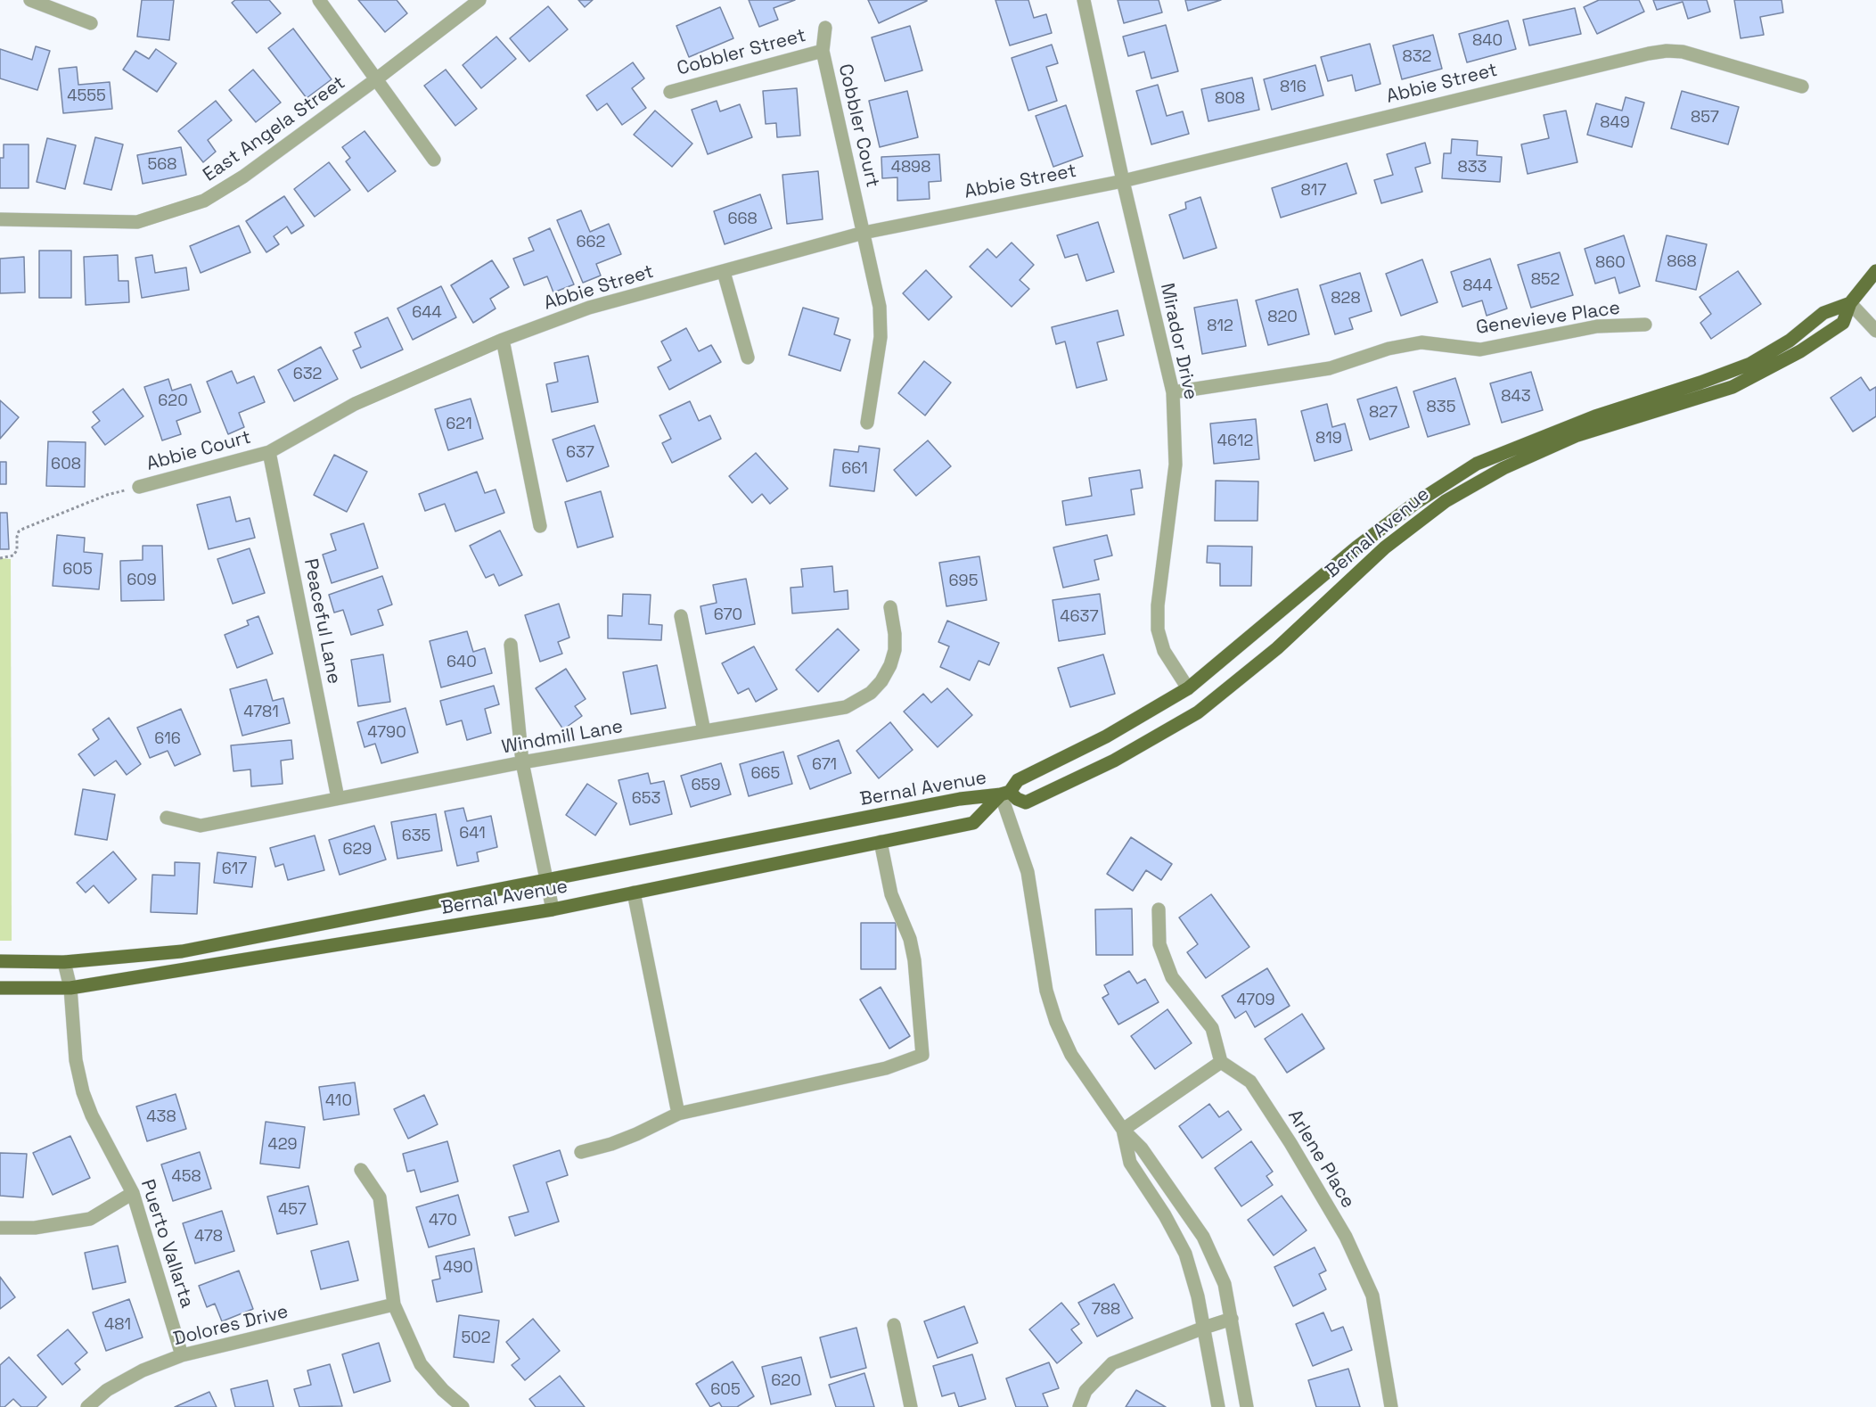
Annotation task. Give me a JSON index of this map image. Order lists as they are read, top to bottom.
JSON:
{
  "streets": {
    "main road": ["Bernal Avenue"],
    "street": [
      "Cobbler Street",
      "Abbie Street",
      "Cobbler Court",
      "East Angela Street",
      "Genevieve Place",
      "Mirador Drive",
      "Abbie Court",
      "Peaceful Lane",
      "Windmill Lane",
      "Arlene Place",
      "Puerto Vallarta",
      "Dolores Drive"
    ]
  },
  "crossings": [
    ["Cobbler Street", "Cobbler Court"],
    ["Abbie Street", "Cobbler Court"],
    ["Abbie Street", "Mirador Drive"],
    ["Abbie Street", "Abbie Court"],
    ["Abbie Street", "Peaceful Lane"],
    ["Genevieve Place", "Mirador Drive"],
    ["Mirador Drive", "Bernal Avenue"],
    ["Abbie Court", "Peaceful Lane"],
    ["Bernal Avenue", "Puerto Vallarta"],
    ["Peaceful Lane", "Windmill Lane"],
    ["Puerto Vallarta", "Dolores Drive"]
  ],
  "house_numbers": [
    "840",
    "832",
    "816",
    "4555",
    "808",
    "857",
    "849",
    "568",
    "4898",
    "833",
    "817",
    "668",
    "662",
    "868",
    "860",
    "852",
    "844",
    "828",
    "644",
    "820",
    "812",
    "632",
    "843",
    "620",
    "835",
    "827",
    "621",
    "819",
    "4612",
    "637",
    "608",
    "661",
    "605",
    "609",
    "695",
    "670",
    "4637",
    "640",
    "4781",
    "4790",
    "616",
    "671",
    "665",
    "659",
    "653",
    "641",
    "635",
    "629",
    "617",
    "4709",
    "410",
    "438",
    "429",
    "458",
    "457",
    "470",
    "478",
    "490",
    "788",
    "481",
    "502",
    "620",
    "605"
  ]
}
